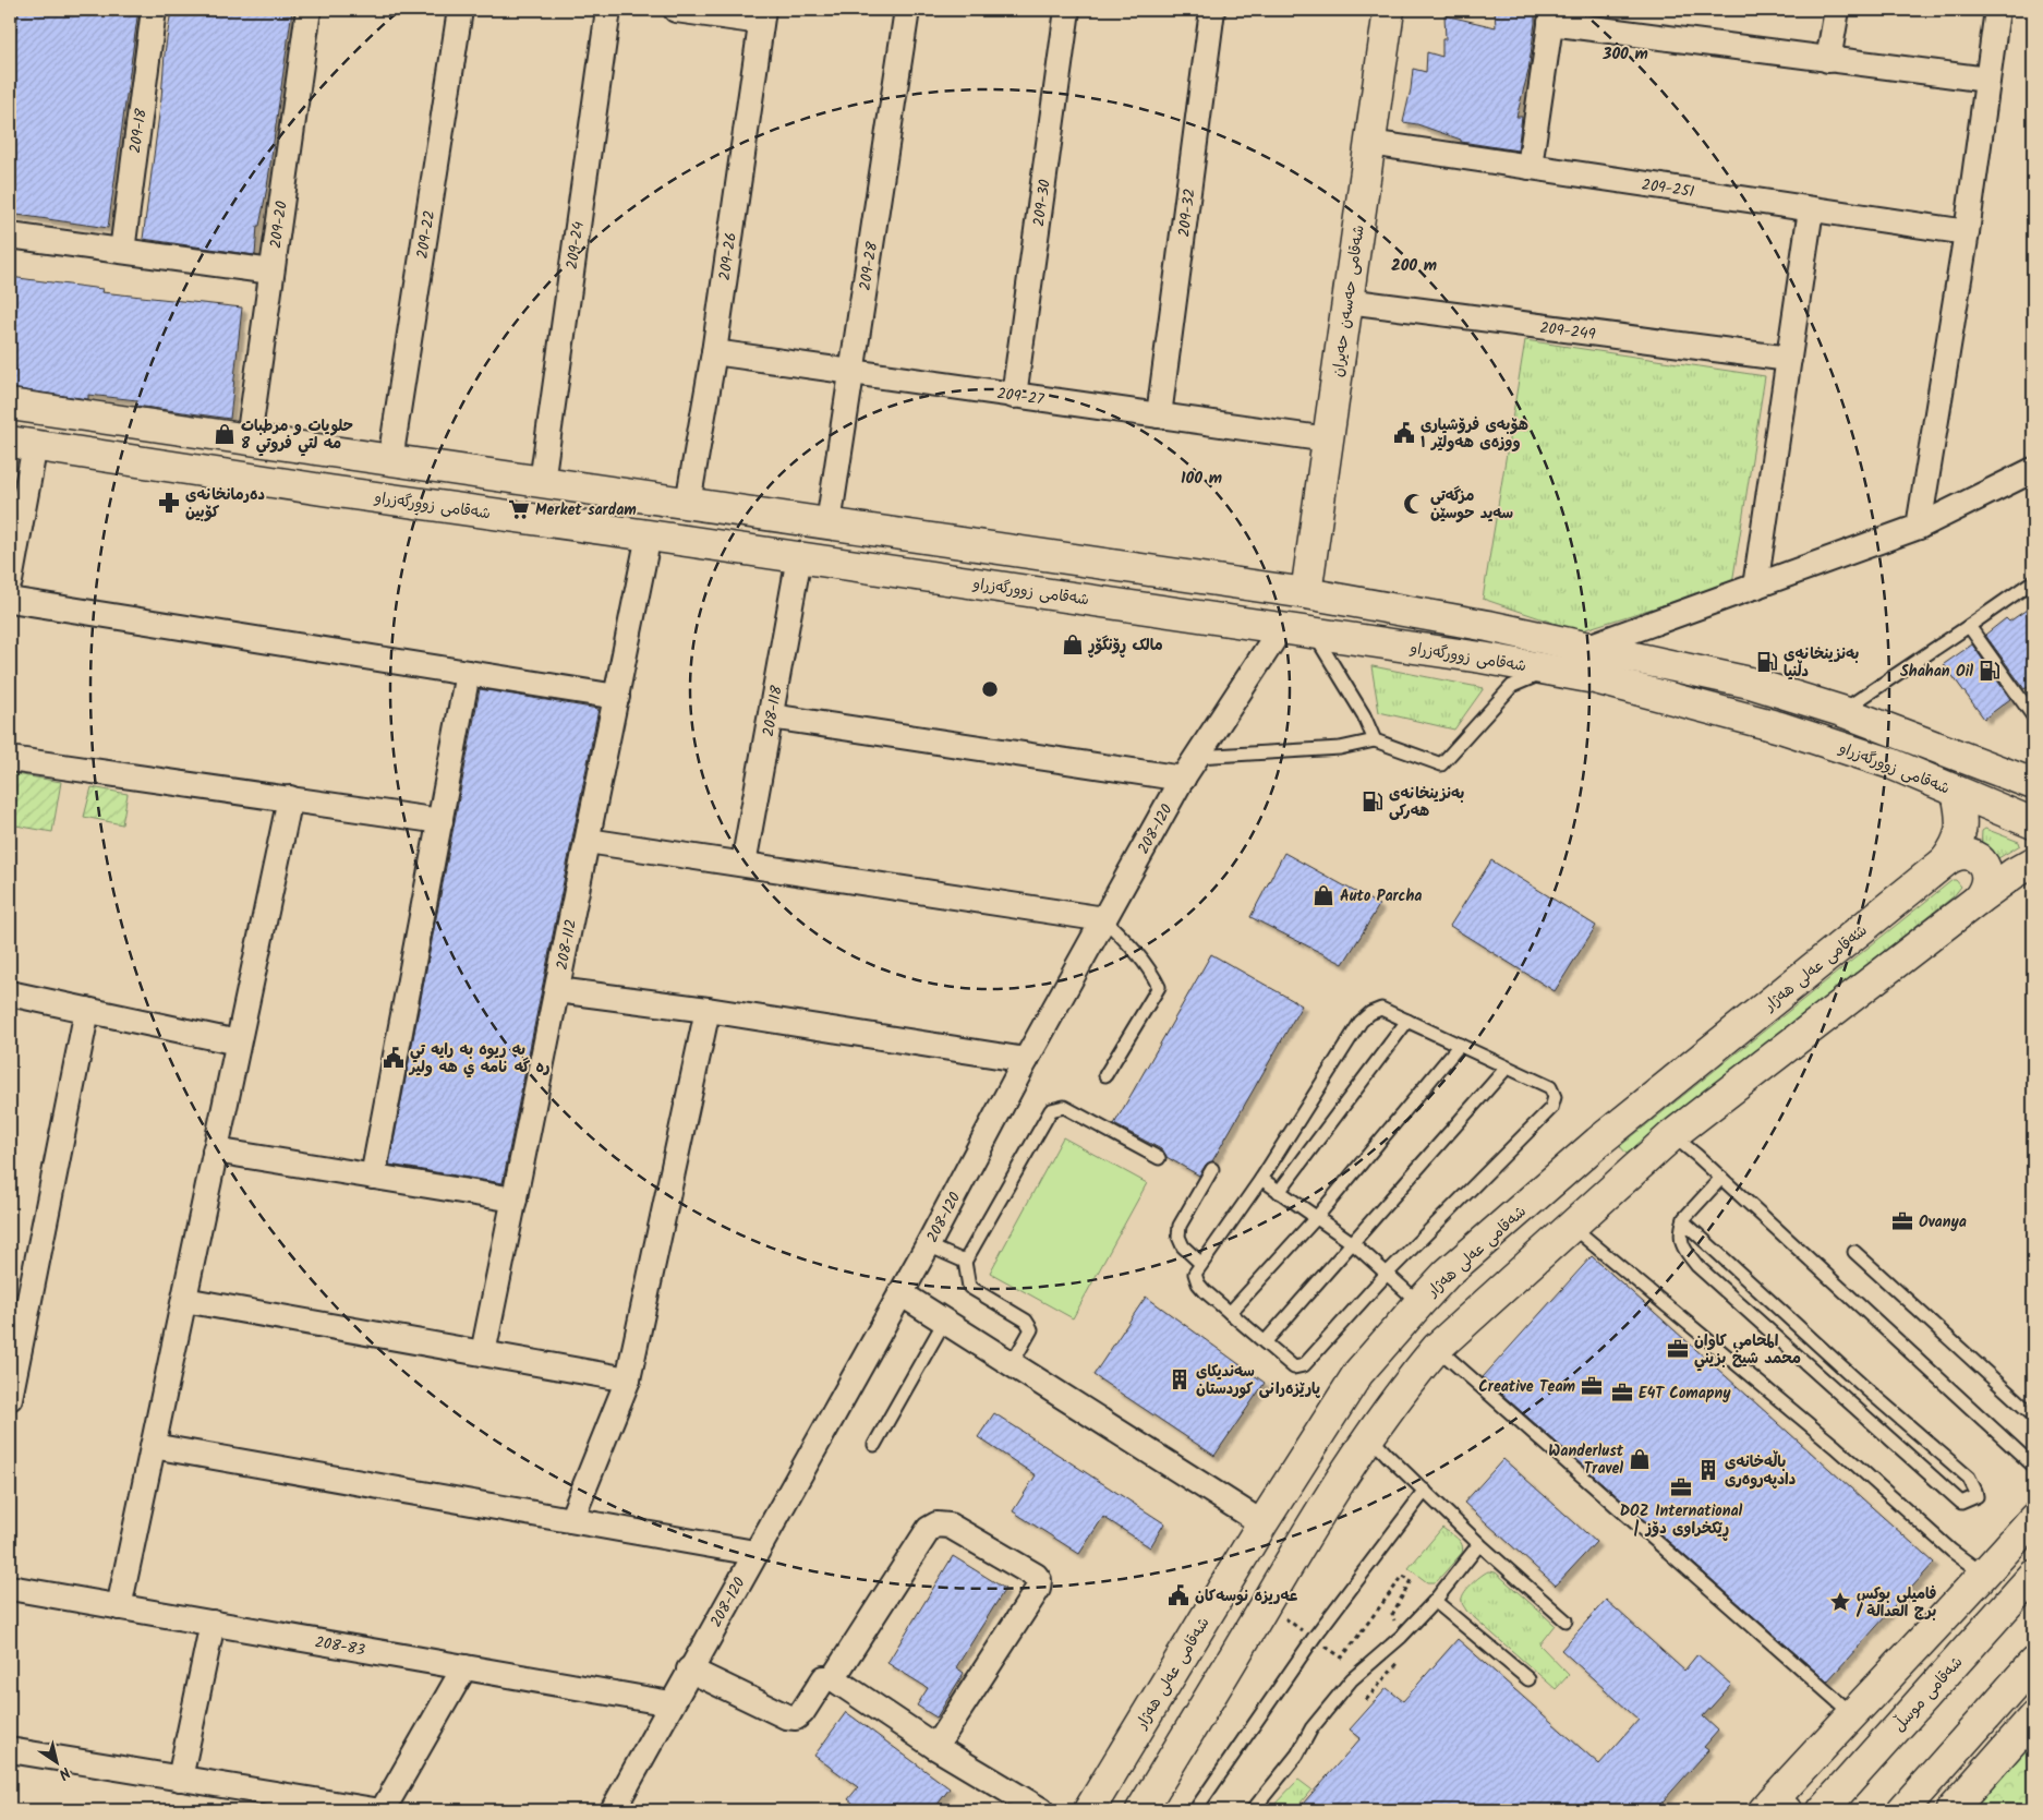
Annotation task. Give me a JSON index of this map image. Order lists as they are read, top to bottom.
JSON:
{
  "streets": {
    "main road": [
      "شەقامی حەسەن حەیران",
      "شەقامی زوورگەزراو",
      "شەقامی عەلی هەژار",
      "شەقامی موسڵ"
    ],
    "street": [
      "209-18",
      "209-251",
      "209-30",
      "209-32",
      "209-20",
      "209-22",
      "209-24",
      "209-26",
      "209-28",
      "209-249",
      "209-27",
      "208-118",
      "208-120",
      "208-112",
      "208-83"
    ]
  },
  "crossings": [
    ["209-251", "شەقامی حەسەن حەیران"],
    ["209-30", "209-27"],
    ["209-32", "209-27"],
    ["209-20", "شەقامی زوورگەزراو"],
    ["209-22", "شەقامی زوورگەزراو"],
    ["209-24", "شەقامی زوورگەزراو"],
    ["209-26", "209-27"],
    ["209-26", "شەقامی زوورگەزراو"],
    ["209-28", "209-27"],
    ["209-28", "شەقامی زوورگەزراو"],
    ["شەقامی حەسەن حەیران", "209-249"],
    ["شەقامی حەسەن حەیران", "209-27"],
    ["شەقامی حەسەن حەیران", "شەقامی زوورگەزراو"],
    ["شەقامی زوورگەزراو", "208-118"],
    ["شەقامی زوورگەزراو", "208-120"],
    ["شەقامی زوورگەزراو", "208-112"],
    ["شەقامی زوورگەزراو", "شەقامی عەلی هەژار"],
    ["208-120", "208-83"]
  ],
  "places": {
    "public building": ["هۆبەی فرۆشیاری ووزەی هەولێر ١", "به ريوه به رايه تي ره گه نامه ي هه ولير", "عەریزە نوسەکان"],
    "shop": [
      "حلويات و مرطبات مه لتي فروتي 8",
      "مالک ڕۆنگۆڕ",
      "Auto Parcha",
      "Wanderlust Travel"
    ],
    "pharmacy": ["دەرمانخانەی کۆبین"],
    "mosque": ["مزگەتی سەید حوسێن"],
    "supermarket": ["Merket sardam"],
    "fuel station": ["بەنزینخانەی دڵنیا", "Shahan Oil", "بەنزینخانەی هەرکی"],
    "office": [
      "Ovanya",
      "المحامي كاوان محمد شيخ بزيني",
      "Creative Team",
      "E4T Comapny",
      "DOZ International | ڕێکخراوی دۆز"
    ],
    "building": ["سەندیکای پارێزەرانی کوردستان", "باڵەخانەی دادپەروەری"],
    "place": ["فاميلي بوكس / برج العدالة"]
  },
  "north": "bottom right",
  "rings": ["300 m", "200 m", "100 m"]
}
